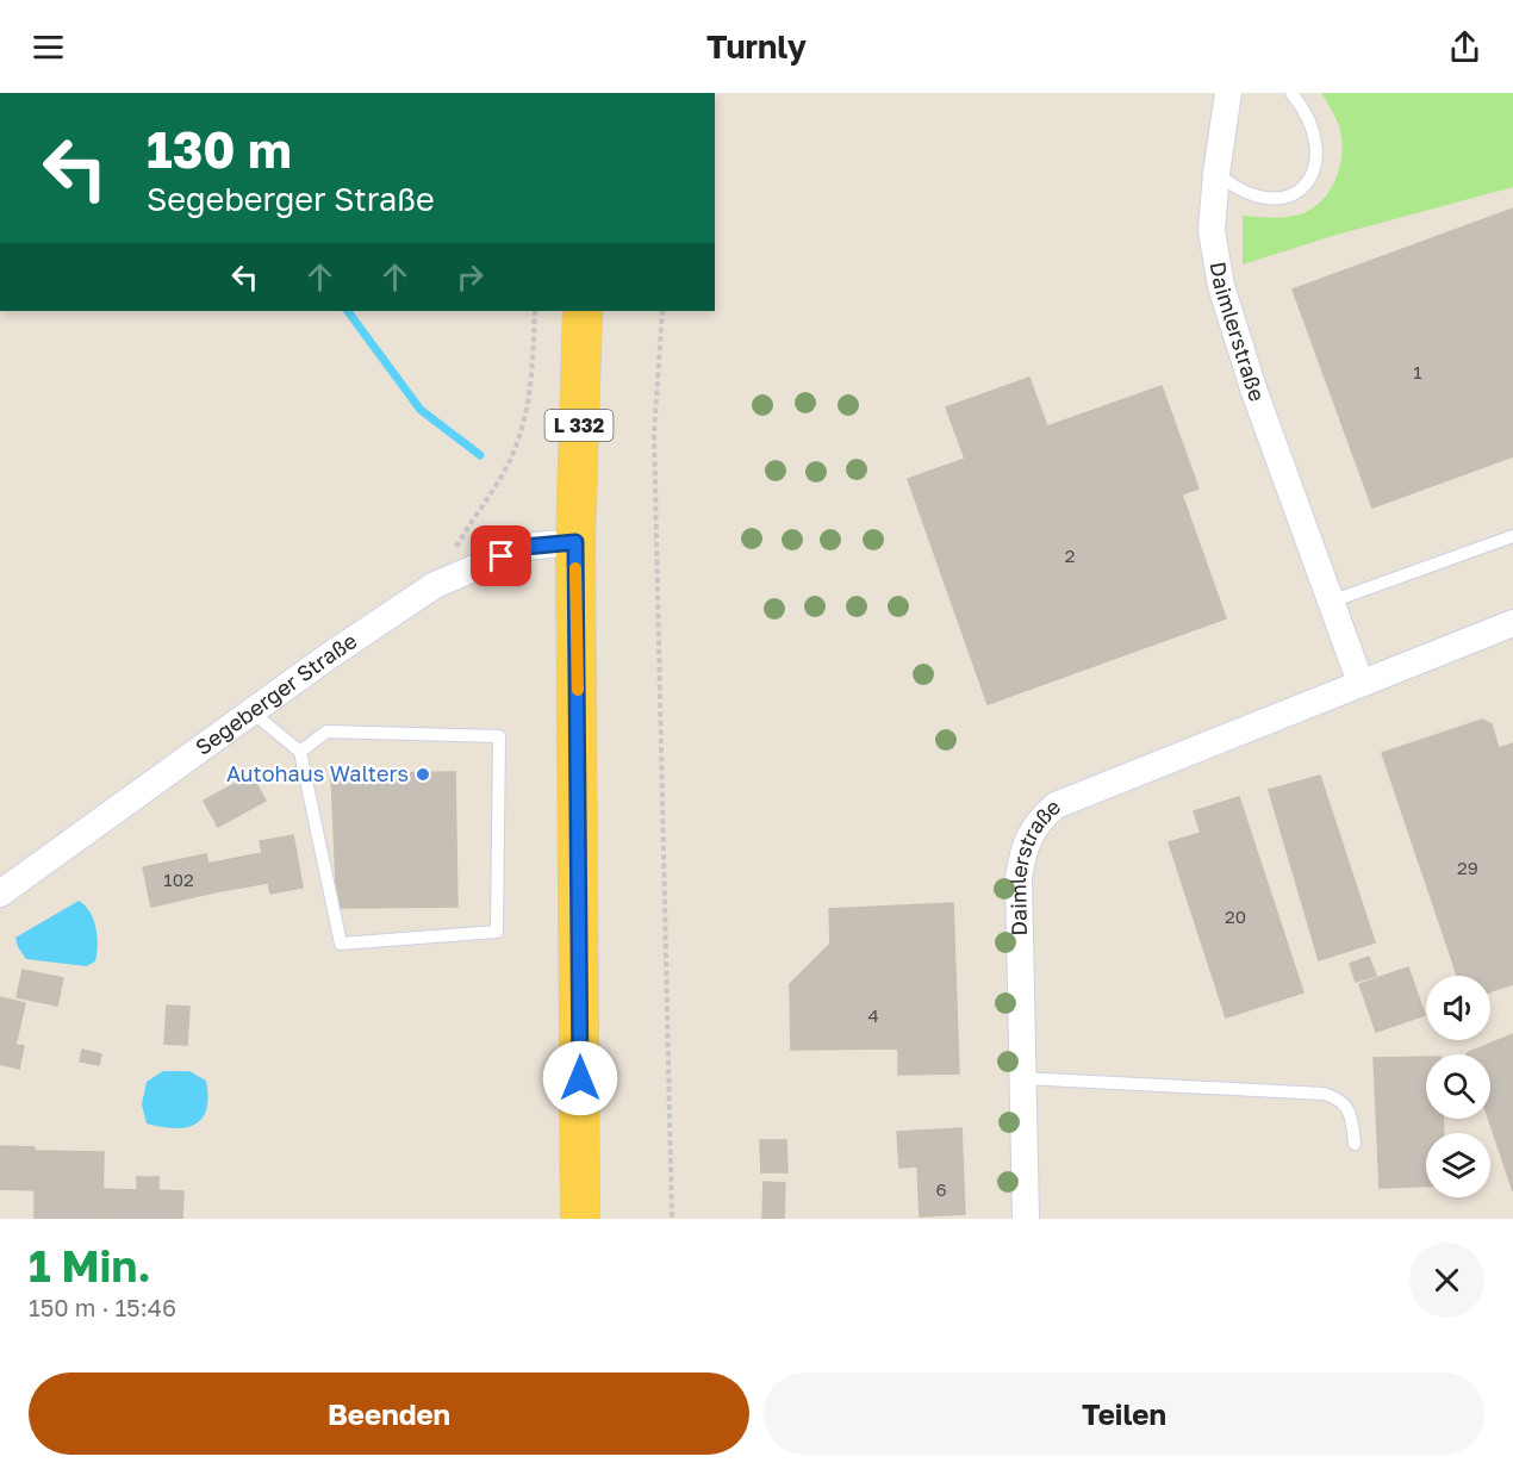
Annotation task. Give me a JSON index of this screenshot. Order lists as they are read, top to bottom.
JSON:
{
  "streets": {
    "main road": ["L 332"],
    "street": ["Daimlerstraße", "Segeberger Straße"]
  },
  "crossings": [
    ["L 332", "Segeberger Straße"]
  ],
  "places": ["Autohaus Walters"],
  "house_numbers": [
    "1",
    "2",
    "29",
    "102",
    "20",
    "4",
    "6"
  ],
  "page": {
    "header": "Turnly",
    "turn": ["130 m", "Segeberger Straße"],
    "heading": ["1 Min.", "150 m · 15:46"],
    "buttons": ["Beenden", "Teilen"]
  }
}
